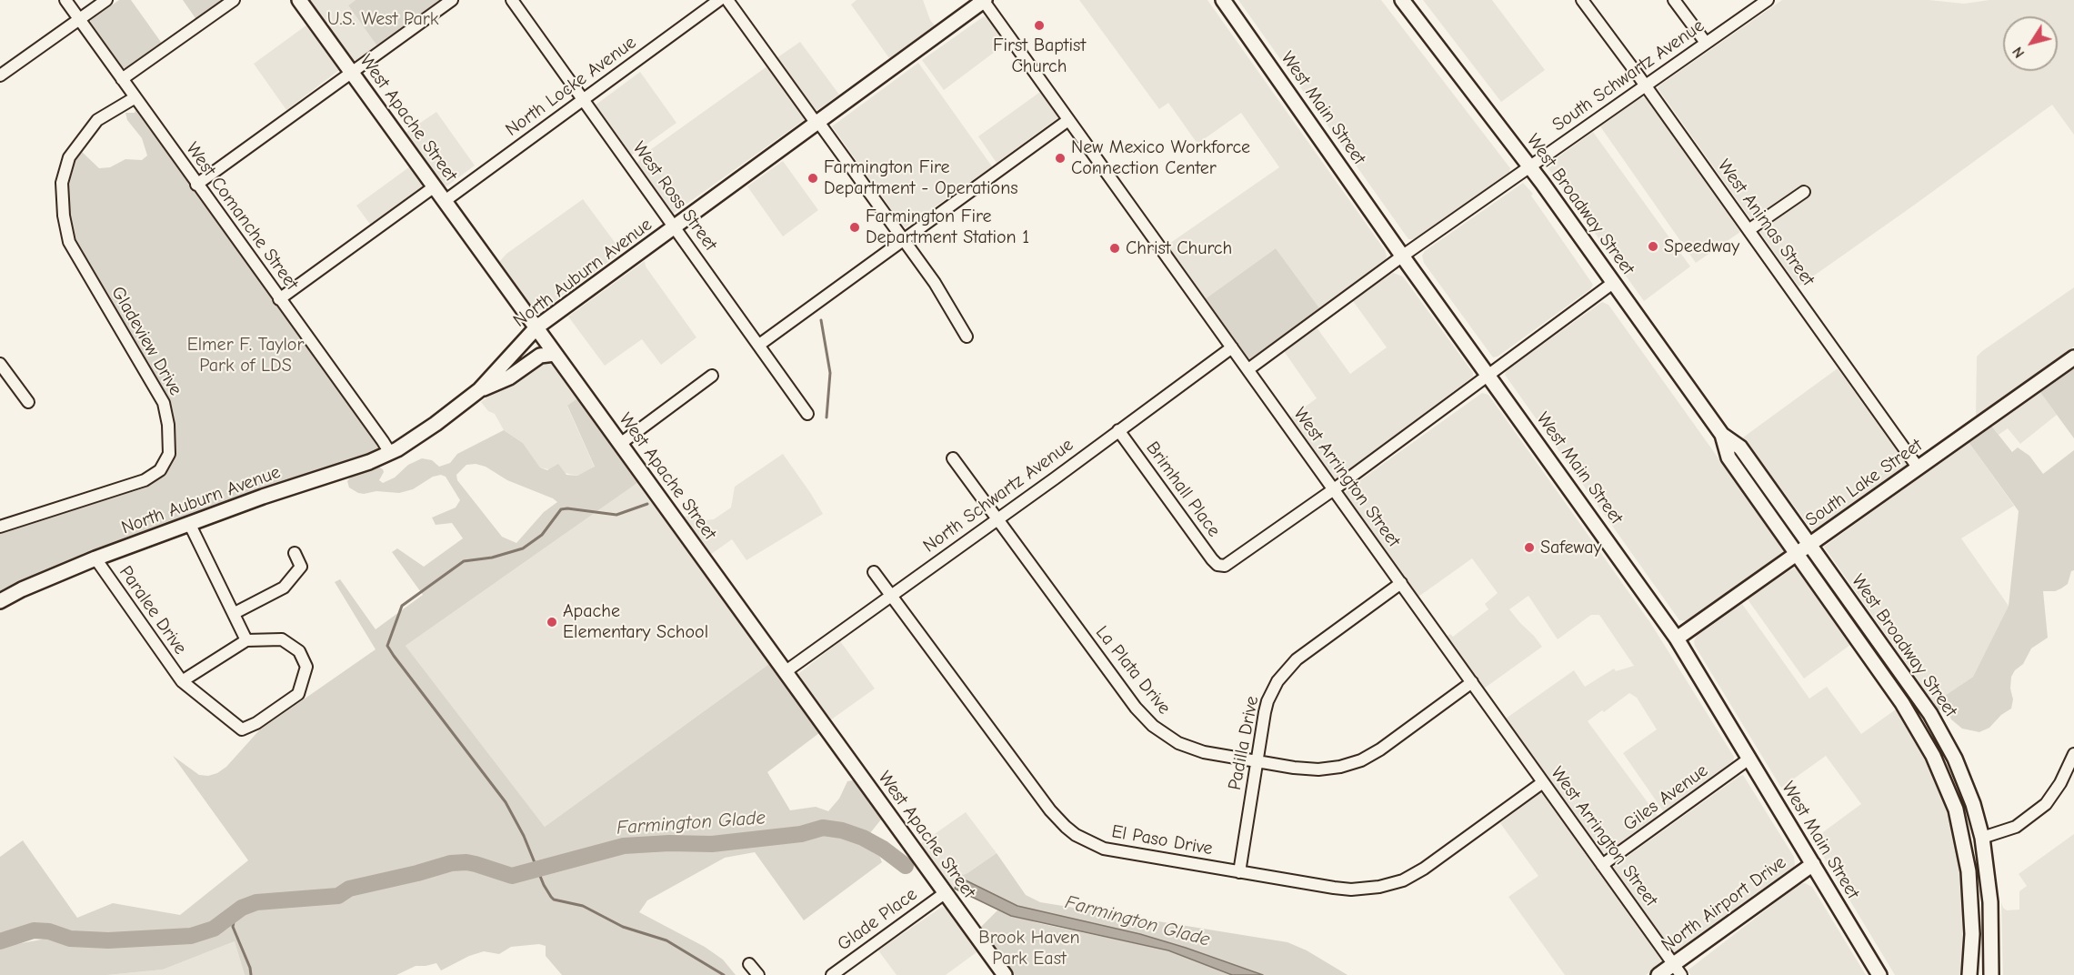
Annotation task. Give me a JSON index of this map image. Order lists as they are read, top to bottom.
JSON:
{
  "streets": {
    "main road": [
      "West Main Street",
      "West Apache Street",
      "West Broadway Street",
      "North Auburn Avenue",
      "South Lake Street",
      "North Airport Drive"
    ],
    "street": [
      "South Schwartz Avenue",
      "North Locke Avenue",
      "West Ross Street",
      "West Comanche Street",
      "West Animas Street",
      "Gladeview Drive",
      "West Arrington Street",
      "Brimhall Place",
      "North Schwartz Avenue",
      "Paralee Drive",
      "La Plata Drive",
      "Padilla Drive",
      "Giles Avenue",
      "El Paso Drive",
      "Glade Place"
    ]
  },
  "crossings": [
    ["South Schwartz Avenue", "West Main Street"],
    ["South Schwartz Avenue", "West Broadway Street"],
    ["South Schwartz Avenue", "West Animas Street"],
    ["North Locke Avenue", "West Apache Street"],
    ["North Locke Avenue", "West Ross Street"],
    ["West Main Street", "South Lake Street"],
    ["West Main Street", "Giles Avenue"],
    ["West Main Street", "North Airport Drive"],
    ["West Apache Street", "North Auburn Avenue"],
    ["West Apache Street", "North Schwartz Avenue"],
    ["West Apache Street", "Glade Place"],
    ["West Ross Street", "North Auburn Avenue"],
    ["West Broadway Street", "South Lake Street"],
    ["West Comanche Street", "North Auburn Avenue"],
    ["West Comanche Street", "Gladeview Drive"],
    ["West Animas Street", "South Lake Street"],
    ["North Auburn Avenue", "West Arrington Street"],
    ["North Auburn Avenue", "Paralee Drive"],
    ["West Arrington Street", "Brimhall Place"],
    ["West Arrington Street", "North Schwartz Avenue"],
    ["West Arrington Street", "La Plata Drive"],
    ["West Arrington Street", "Padilla Drive"],
    ["West Arrington Street", "Giles Avenue"],
    ["West Arrington Street", "El Paso Drive"],
    ["West Arrington Street", "North Airport Drive"],
    ["Brimhall Place", "North Schwartz Avenue"],
    ["North Schwartz Avenue", "La Plata Drive"],
    ["North Schwartz Avenue", "El Paso Drive"],
    ["La Plata Drive", "Padilla Drive"],
    ["Padilla Drive", "El Paso Drive"]
  ],
  "water": ["Farmington Glade"],
  "parks": ["U.S. West Park", "Elmer F. Taylor Park of LDS", "Brook Haven Park East"],
  "places": [
    "First Baptist Church",
    "New Mexico Workforce Connection Center",
    "Farmington Fire Department - Operations",
    "Farmington Fire Department Station 1",
    "Speedway",
    "Christ Church",
    "Safeway",
    "Apache Elementary School"
  ],
  "north": "bottom left"
}
